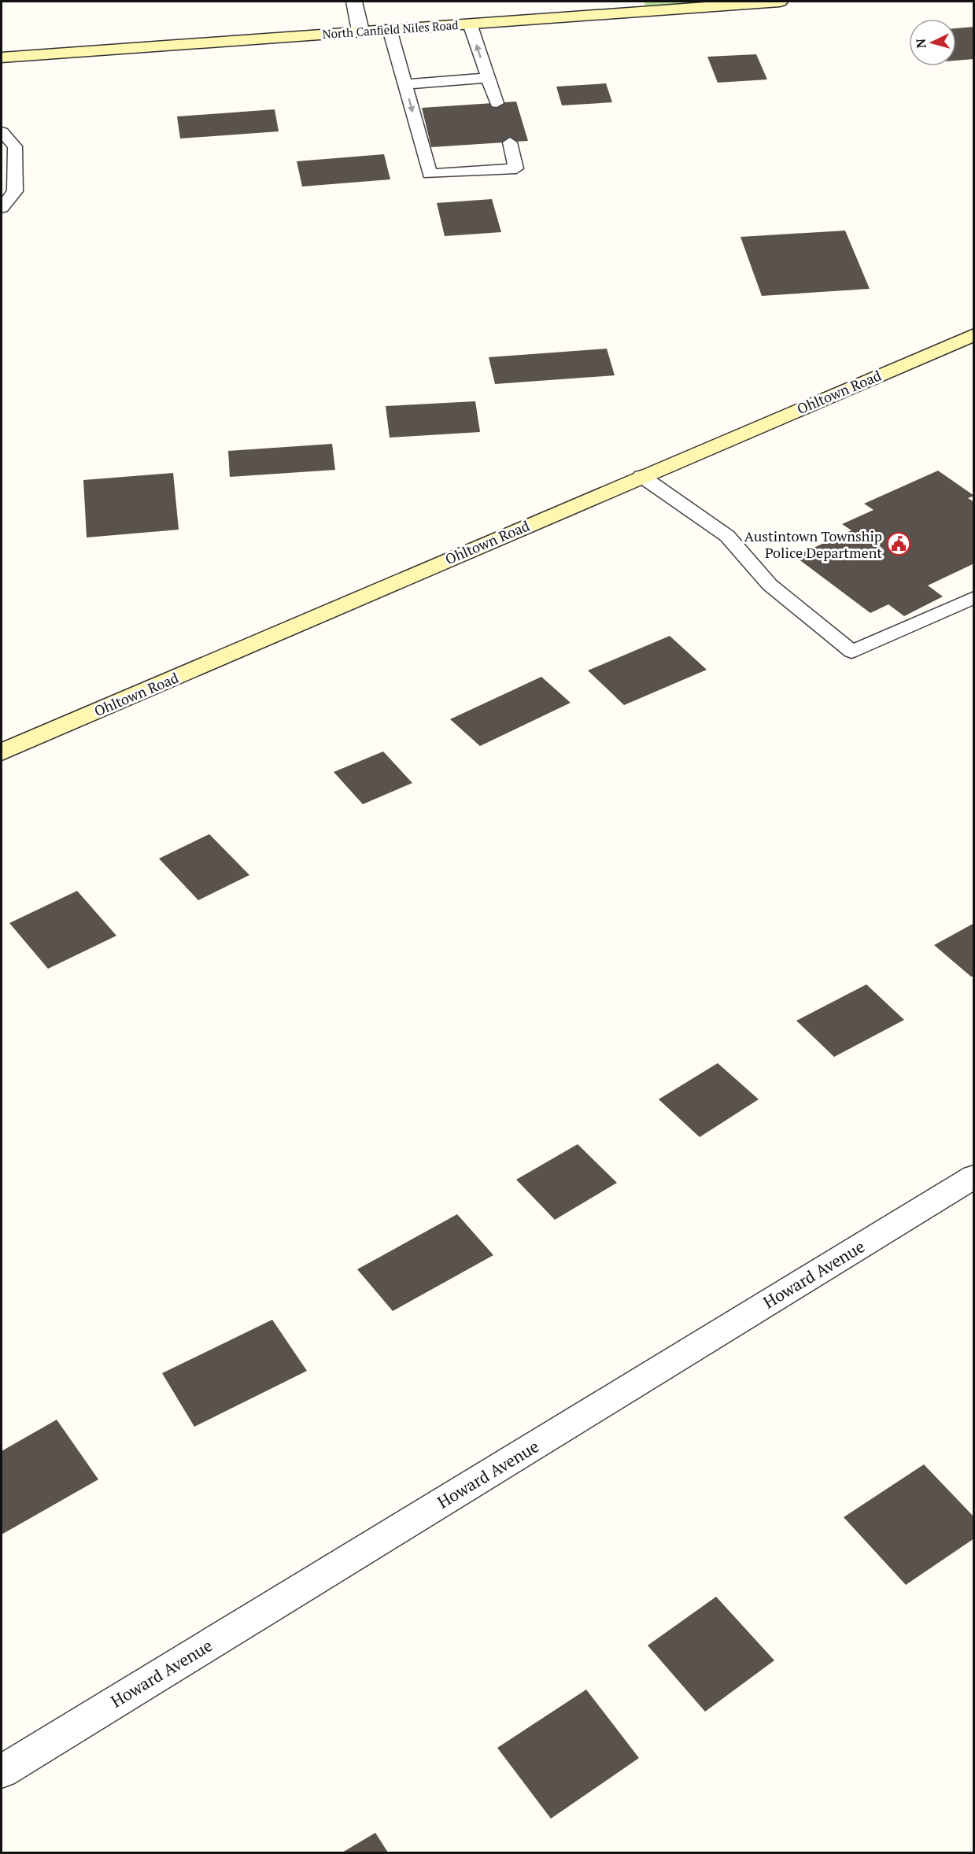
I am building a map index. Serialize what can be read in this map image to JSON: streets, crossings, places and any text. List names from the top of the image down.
{
  "streets": {
    "street": ["North Canfield Niles Road", "Ohltown Road", "Howard Avenue"]
  },
  "places": {
    "public building": ["Austintown Township Police Department"]
  },
  "north": "left"
}
